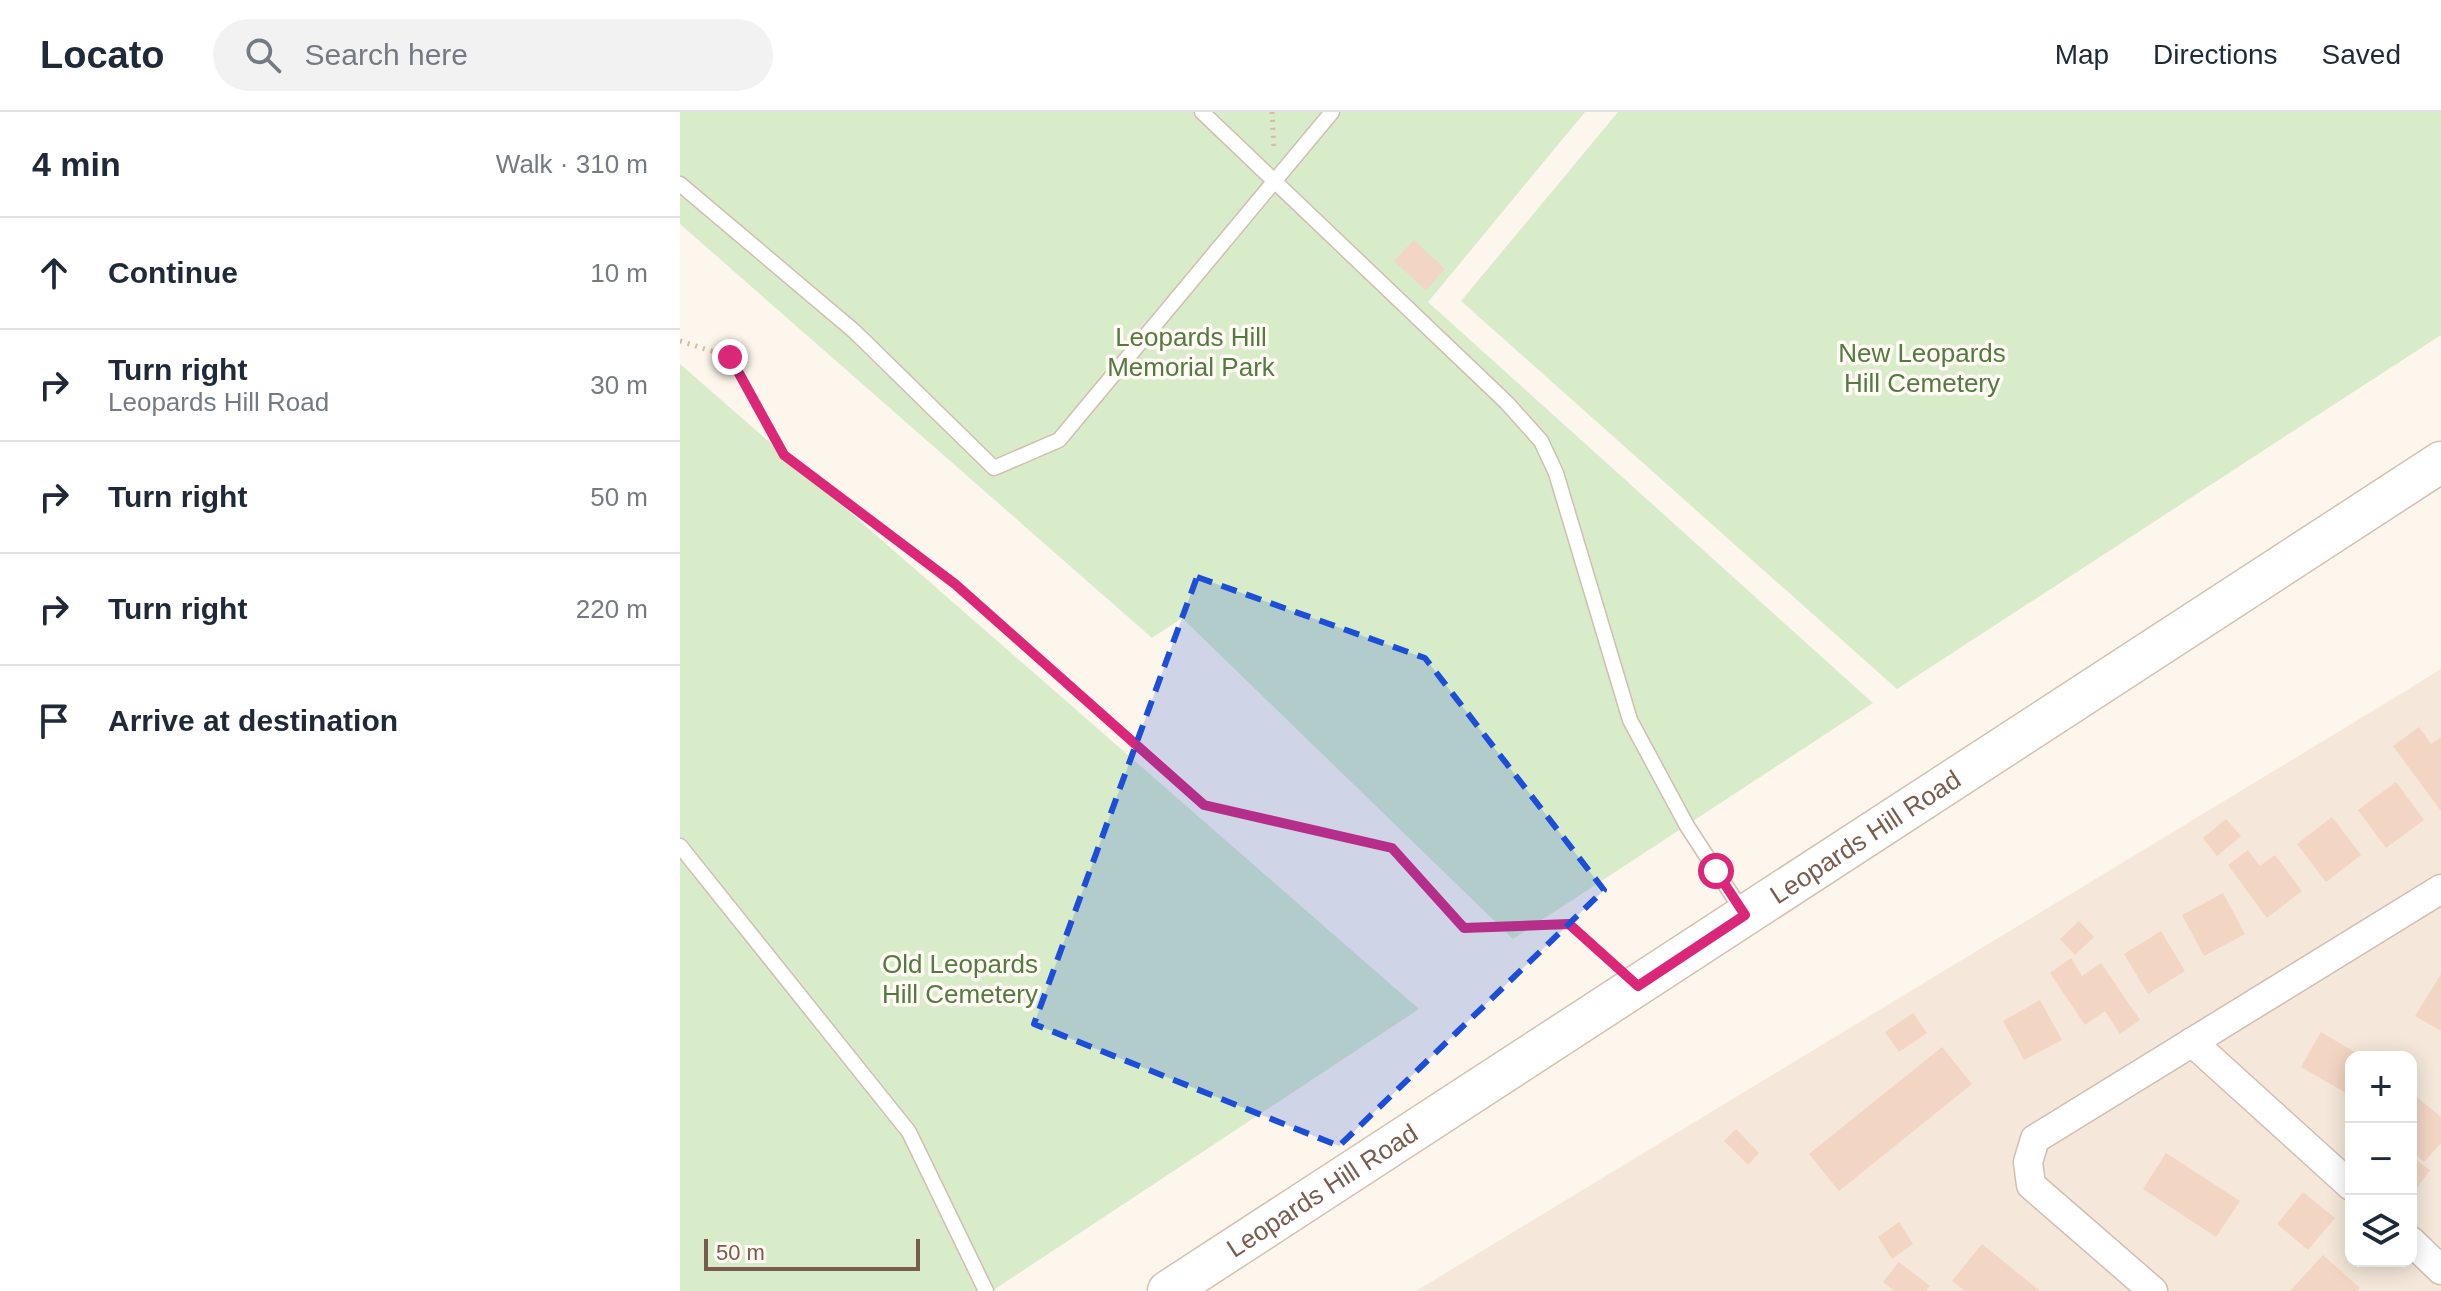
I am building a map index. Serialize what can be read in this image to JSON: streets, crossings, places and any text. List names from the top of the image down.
{
  "streets": {
    "main road": ["Leopards Hill Road"]
  },
  "parks": ["Leopards Hill Memorial Park", "New Leopards Hill Cemetery", "Old Leopards Hill Cemetery"],
  "scale_bar": "50 m",
  "page": {
    "header": "Locato",
    "search": "Search here",
    "nav": ["Map", "Directions", "Saved"],
    "heading": ["4 min", "Walk · 310 m"],
    "list": [
      ["Continue", "10 m"],
      ["Turn right", "Leopards Hill Road", "30 m"],
      ["Turn right", "50 m"],
      ["Turn right", "220 m"],
      "Arrive at destination"
    ],
    "map_buttons": ["+", "−"],
    "scale": "50 m"
  }
}
